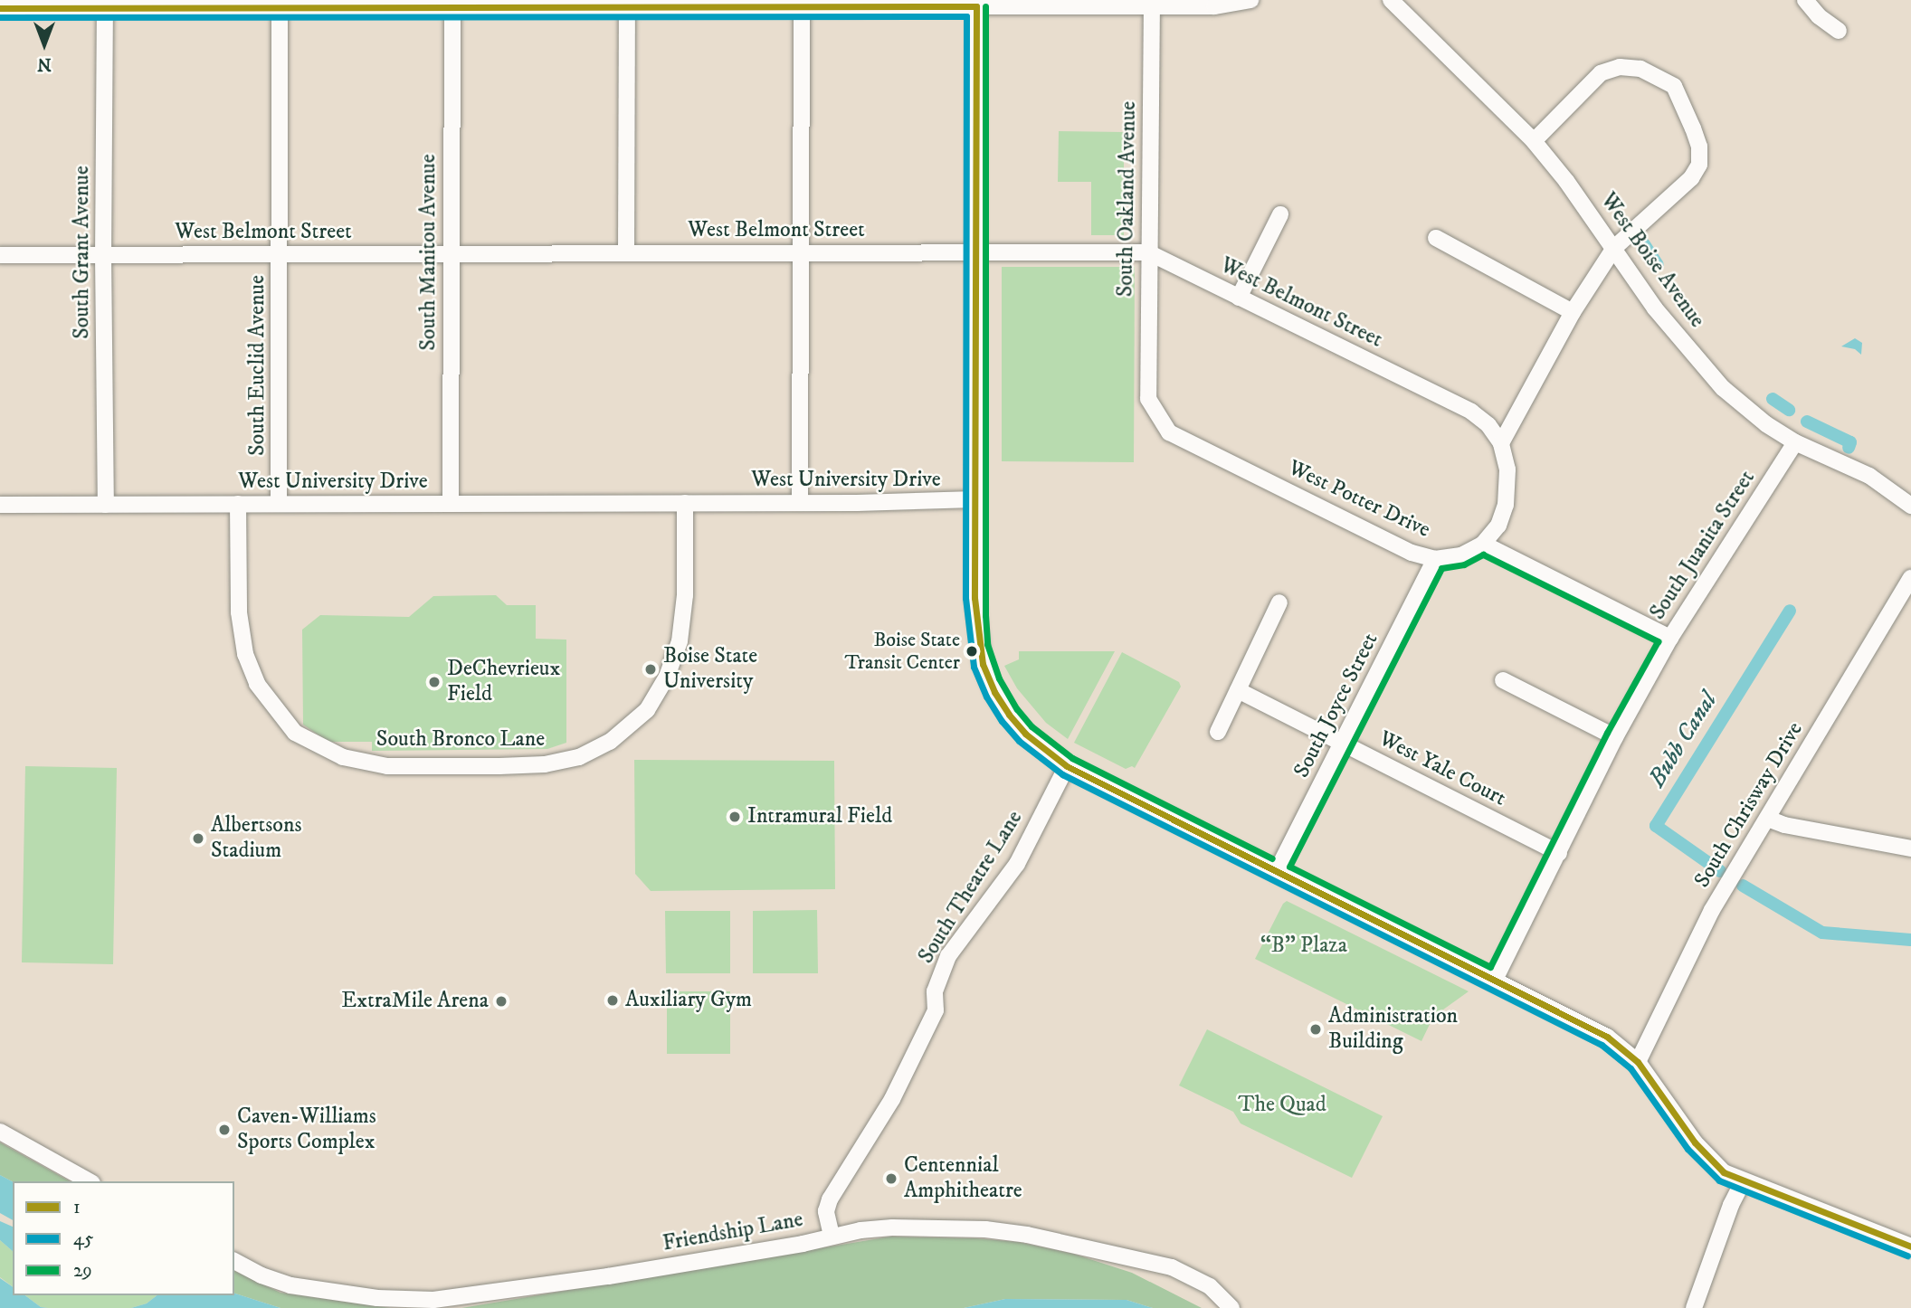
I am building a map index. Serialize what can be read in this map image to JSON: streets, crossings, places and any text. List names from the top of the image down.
{
  "streets": {
    "street": [
      "South Oakland Avenue",
      "West Belmont Street",
      "South Grant Avenue",
      "South Manitou Avenue",
      "West Boise Avenue",
      "South Euclid Avenue",
      "West University Drive",
      "West Potter Drive",
      "South Juanita Street",
      "South Joyce Street",
      "South Bronco Lane",
      "West Yale Court",
      "South Chrisway Drive",
      "South Theatre Lane",
      "Friendship Lane"
    ]
  },
  "crossings": [
    ["South Oakland Avenue", "West Belmont Street"],
    ["South Oakland Avenue", "West Potter Drive"],
    ["West Belmont Street", "South Grant Avenue"],
    ["West Belmont Street", "South Manitou Avenue"],
    ["West Belmont Street", "South Euclid Avenue"],
    ["South Grant Avenue", "West University Drive"],
    ["South Manitou Avenue", "West University Drive"],
    ["West Boise Avenue", "South Juanita Street"],
    ["South Euclid Avenue", "West University Drive"],
    ["West University Drive", "South Bronco Lane"],
    ["West Potter Drive", "South Joyce Street"],
    ["South Juanita Street", "West Yale Court"],
    ["South Joyce Street", "West Yale Court"],
    ["South Theatre Lane", "Friendship Lane"]
  ],
  "water": ["Bubb Canal"],
  "parks": ["“B” Plaza", "The Quad"],
  "places": [
    "Boise State Transit Center",
    "Boise State University",
    "DeChevrieux Field",
    "Intramural Field",
    "Albertsons Stadium",
    "Auxiliary Gym",
    "ExtraMile Arena",
    "Administration Building",
    "Caven-Williams Sports Complex",
    "Centennial Amphitheatre"
  ],
  "lines": ["transit line 1", "transit line 29", "transit line 45"],
  "legend": ["1", "45", "29"],
  "north": "bottom"
}
